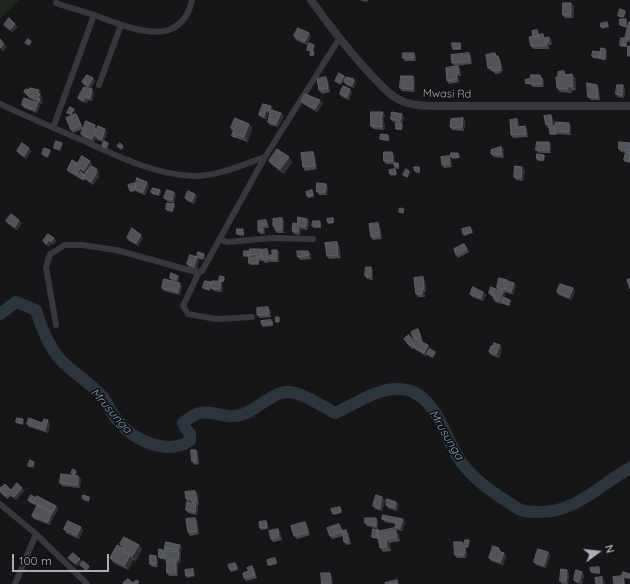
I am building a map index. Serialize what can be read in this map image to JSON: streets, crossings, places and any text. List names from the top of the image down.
{
  "streets": {
    "street": ["Mwasi Rd"]
  },
  "water": ["Mrusunga"],
  "scale_bar": "100 m",
  "north": "right"
}
